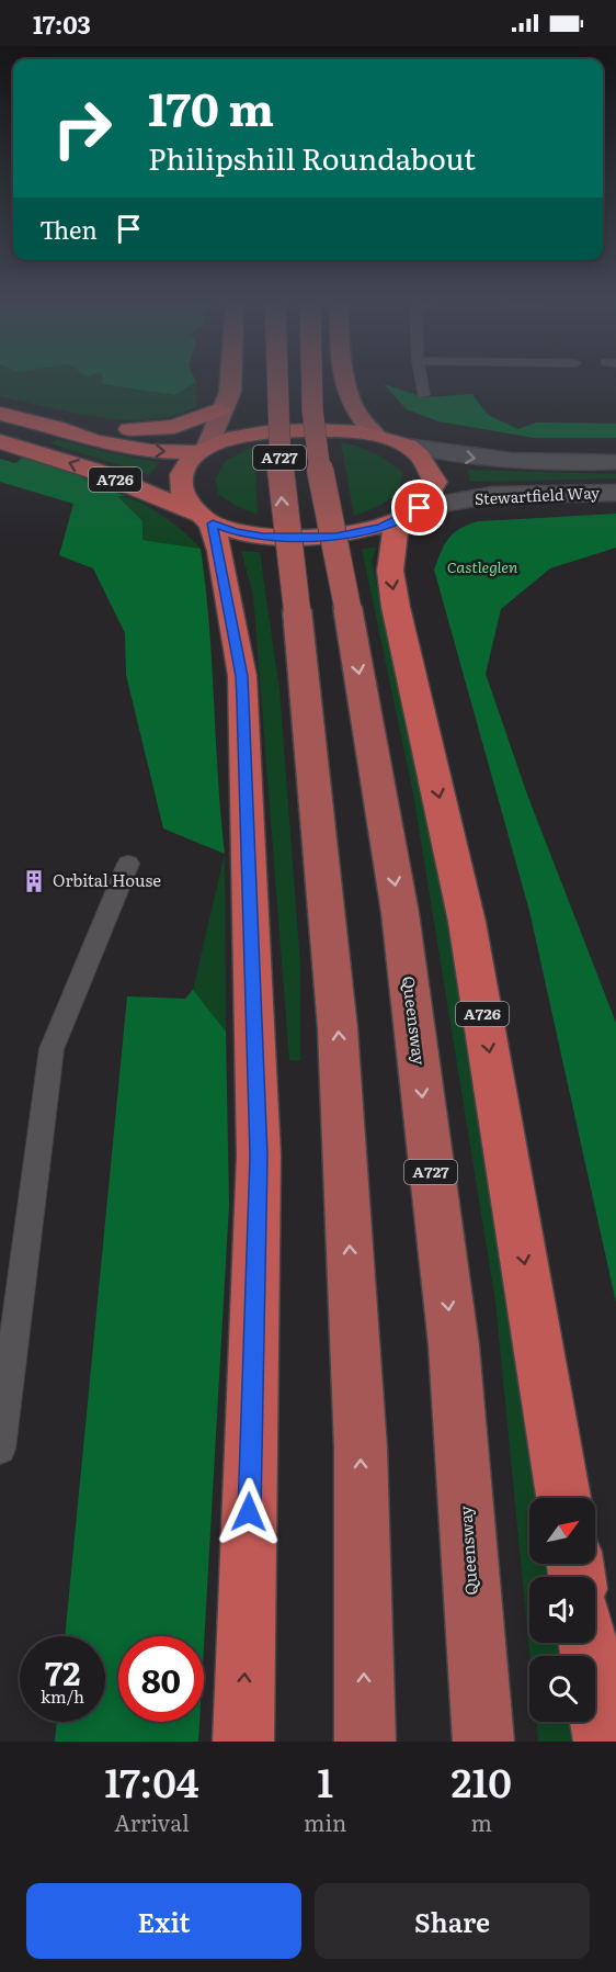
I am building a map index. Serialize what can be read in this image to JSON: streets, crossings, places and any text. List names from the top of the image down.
{
  "streets": {
    "highway": ["A726"],
    "main road": ["A727", "Queensway"],
    "street": ["Stewartfield Way"]
  },
  "crossings": [
    ["A726", "Stewartfield Way"]
  ],
  "parks": ["Castleglen"],
  "places": {
    "building": ["Orbital House"]
  },
  "north": "top right",
  "page": {
    "status": "17:03",
    "turn": ["170 m", "Philipshill Roundabout"],
    "then": "Then",
    "speed": "72 km/h",
    "limit": "80",
    "eta": [
      "17:04",
      "Arrival",
      "1",
      "min",
      "210",
      "m"
    ],
    "buttons": ["Exit", "Share"]
  }
}
